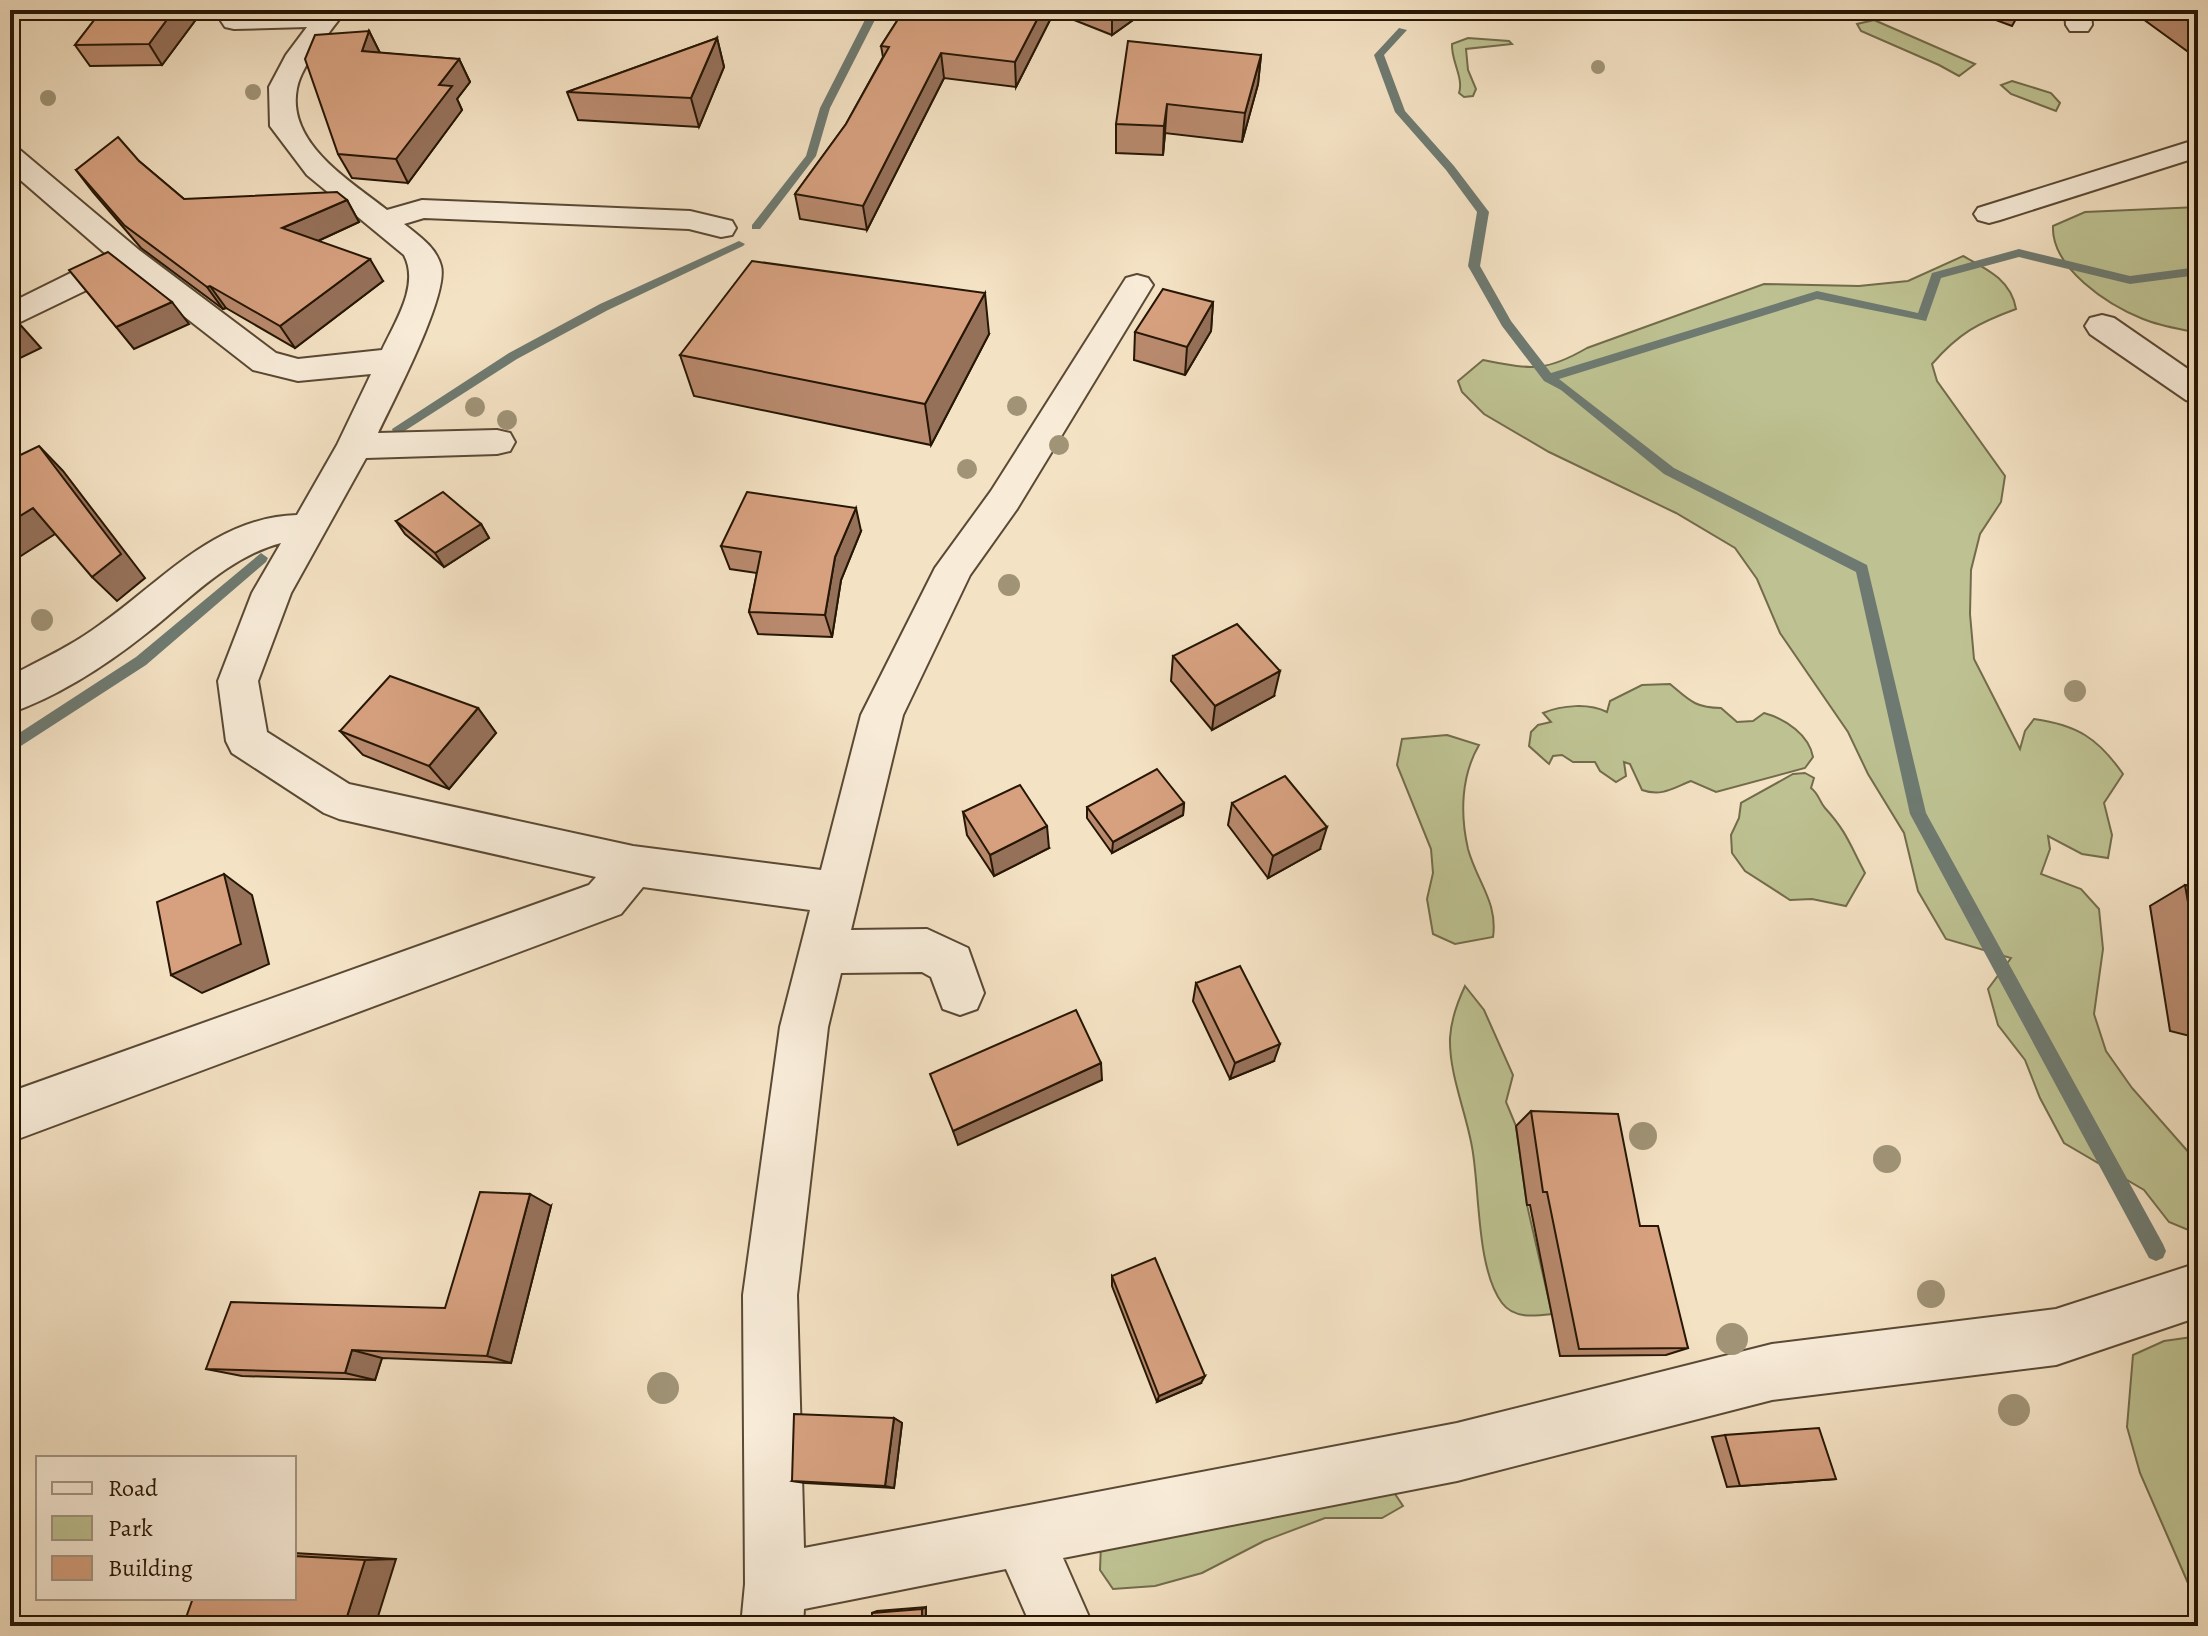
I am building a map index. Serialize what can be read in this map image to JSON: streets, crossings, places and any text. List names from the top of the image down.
{
  "legend": ["Road", "Park", "Building"]
}
